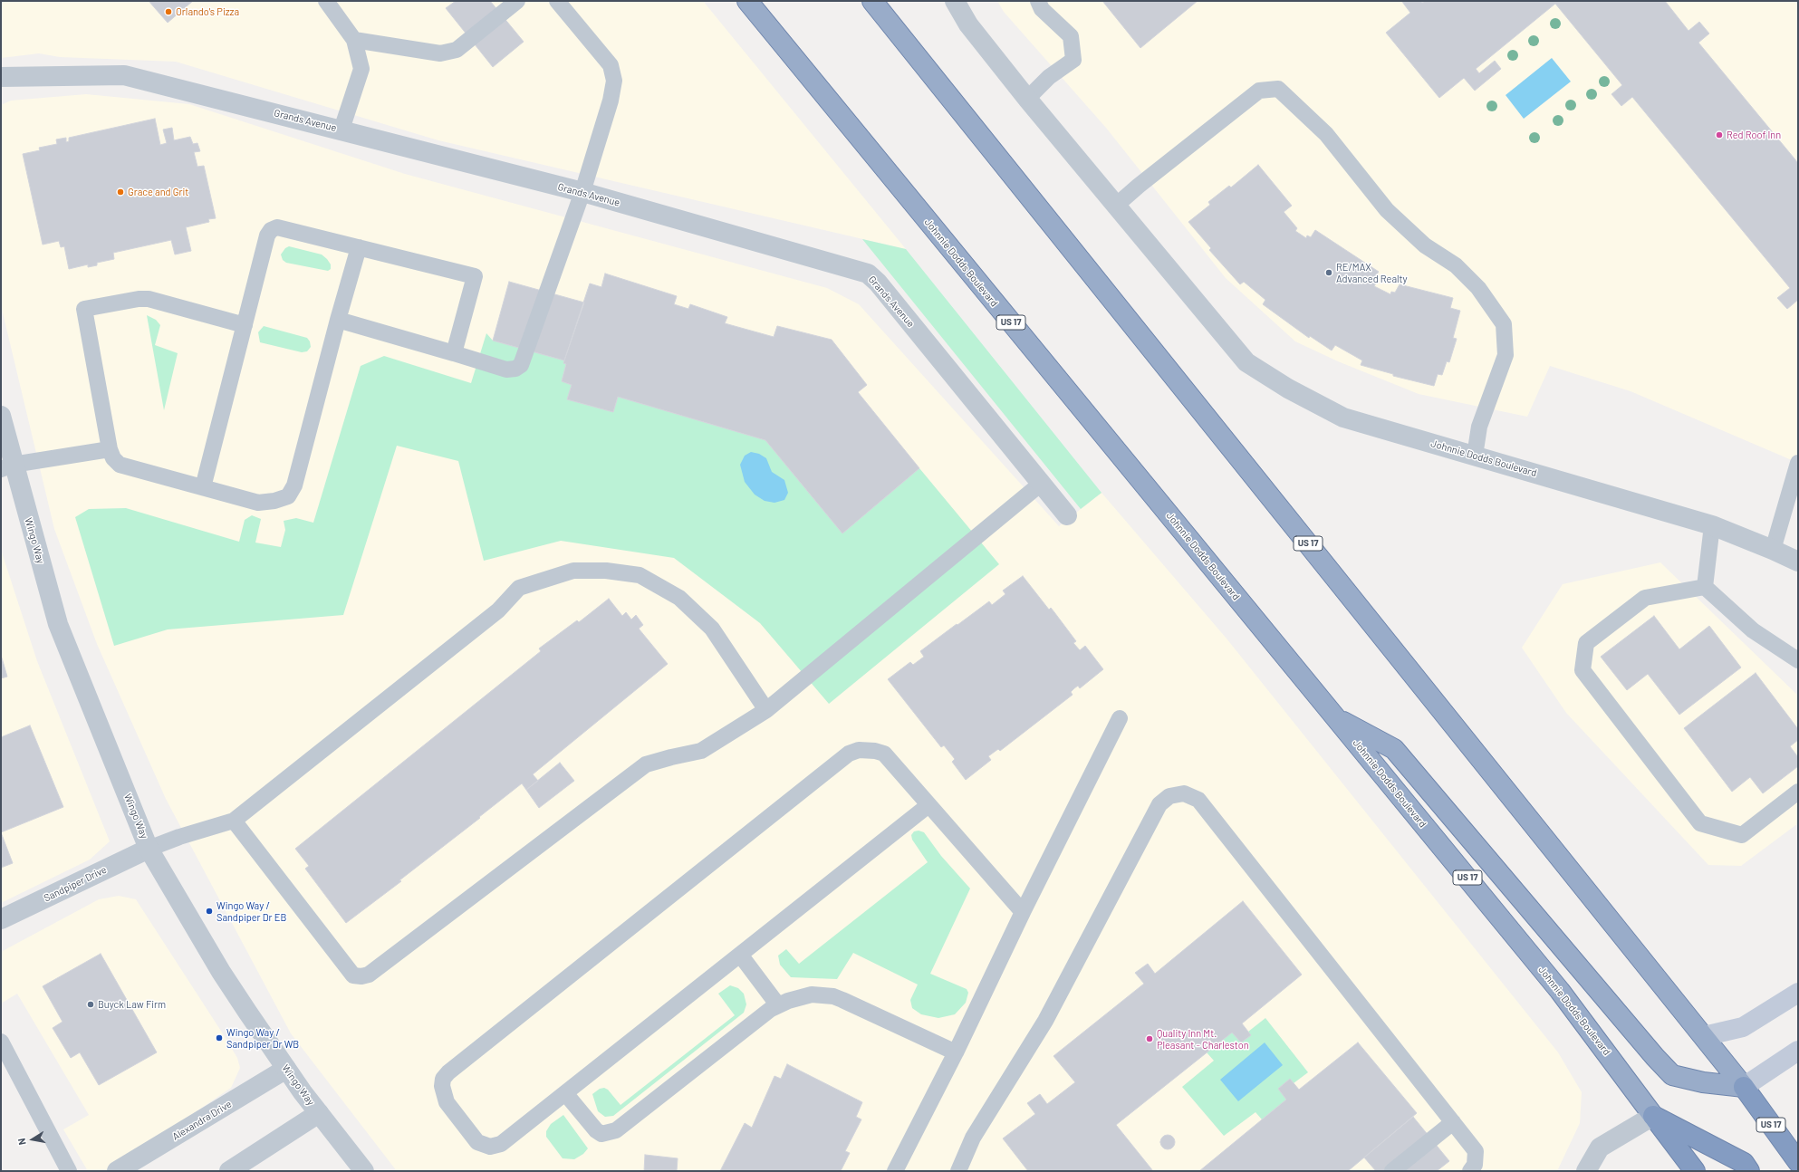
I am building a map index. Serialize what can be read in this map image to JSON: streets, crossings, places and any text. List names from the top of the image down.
{
  "streets": {
    "highway": ["Johnnie Dodds Boulevard", "US 17"],
    "street": [
      "Grands Avenue",
      "Wingo Way",
      "Sandpiper Drive",
      "Alexandra Drive"
    ]
  },
  "crossings": [
    ["Johnnie Dodds Boulevard", "US 17"],
    ["Wingo Way", "Sandpiper Drive"],
    ["Wingo Way", "Alexandra Drive"]
  ],
  "places": [
    "Orlando's Pizza",
    "Red Roof Inn",
    "Grace and Grit",
    "RE/MAX Advanced Realty",
    "Wingo Way / Sandpiper Dr EB",
    "Buyck Law Firm",
    "Wingo Way / Sandpiper Dr WB",
    "Quality Inn Mt. Pleasant - Charleston"
  ],
  "north": "left"
}
